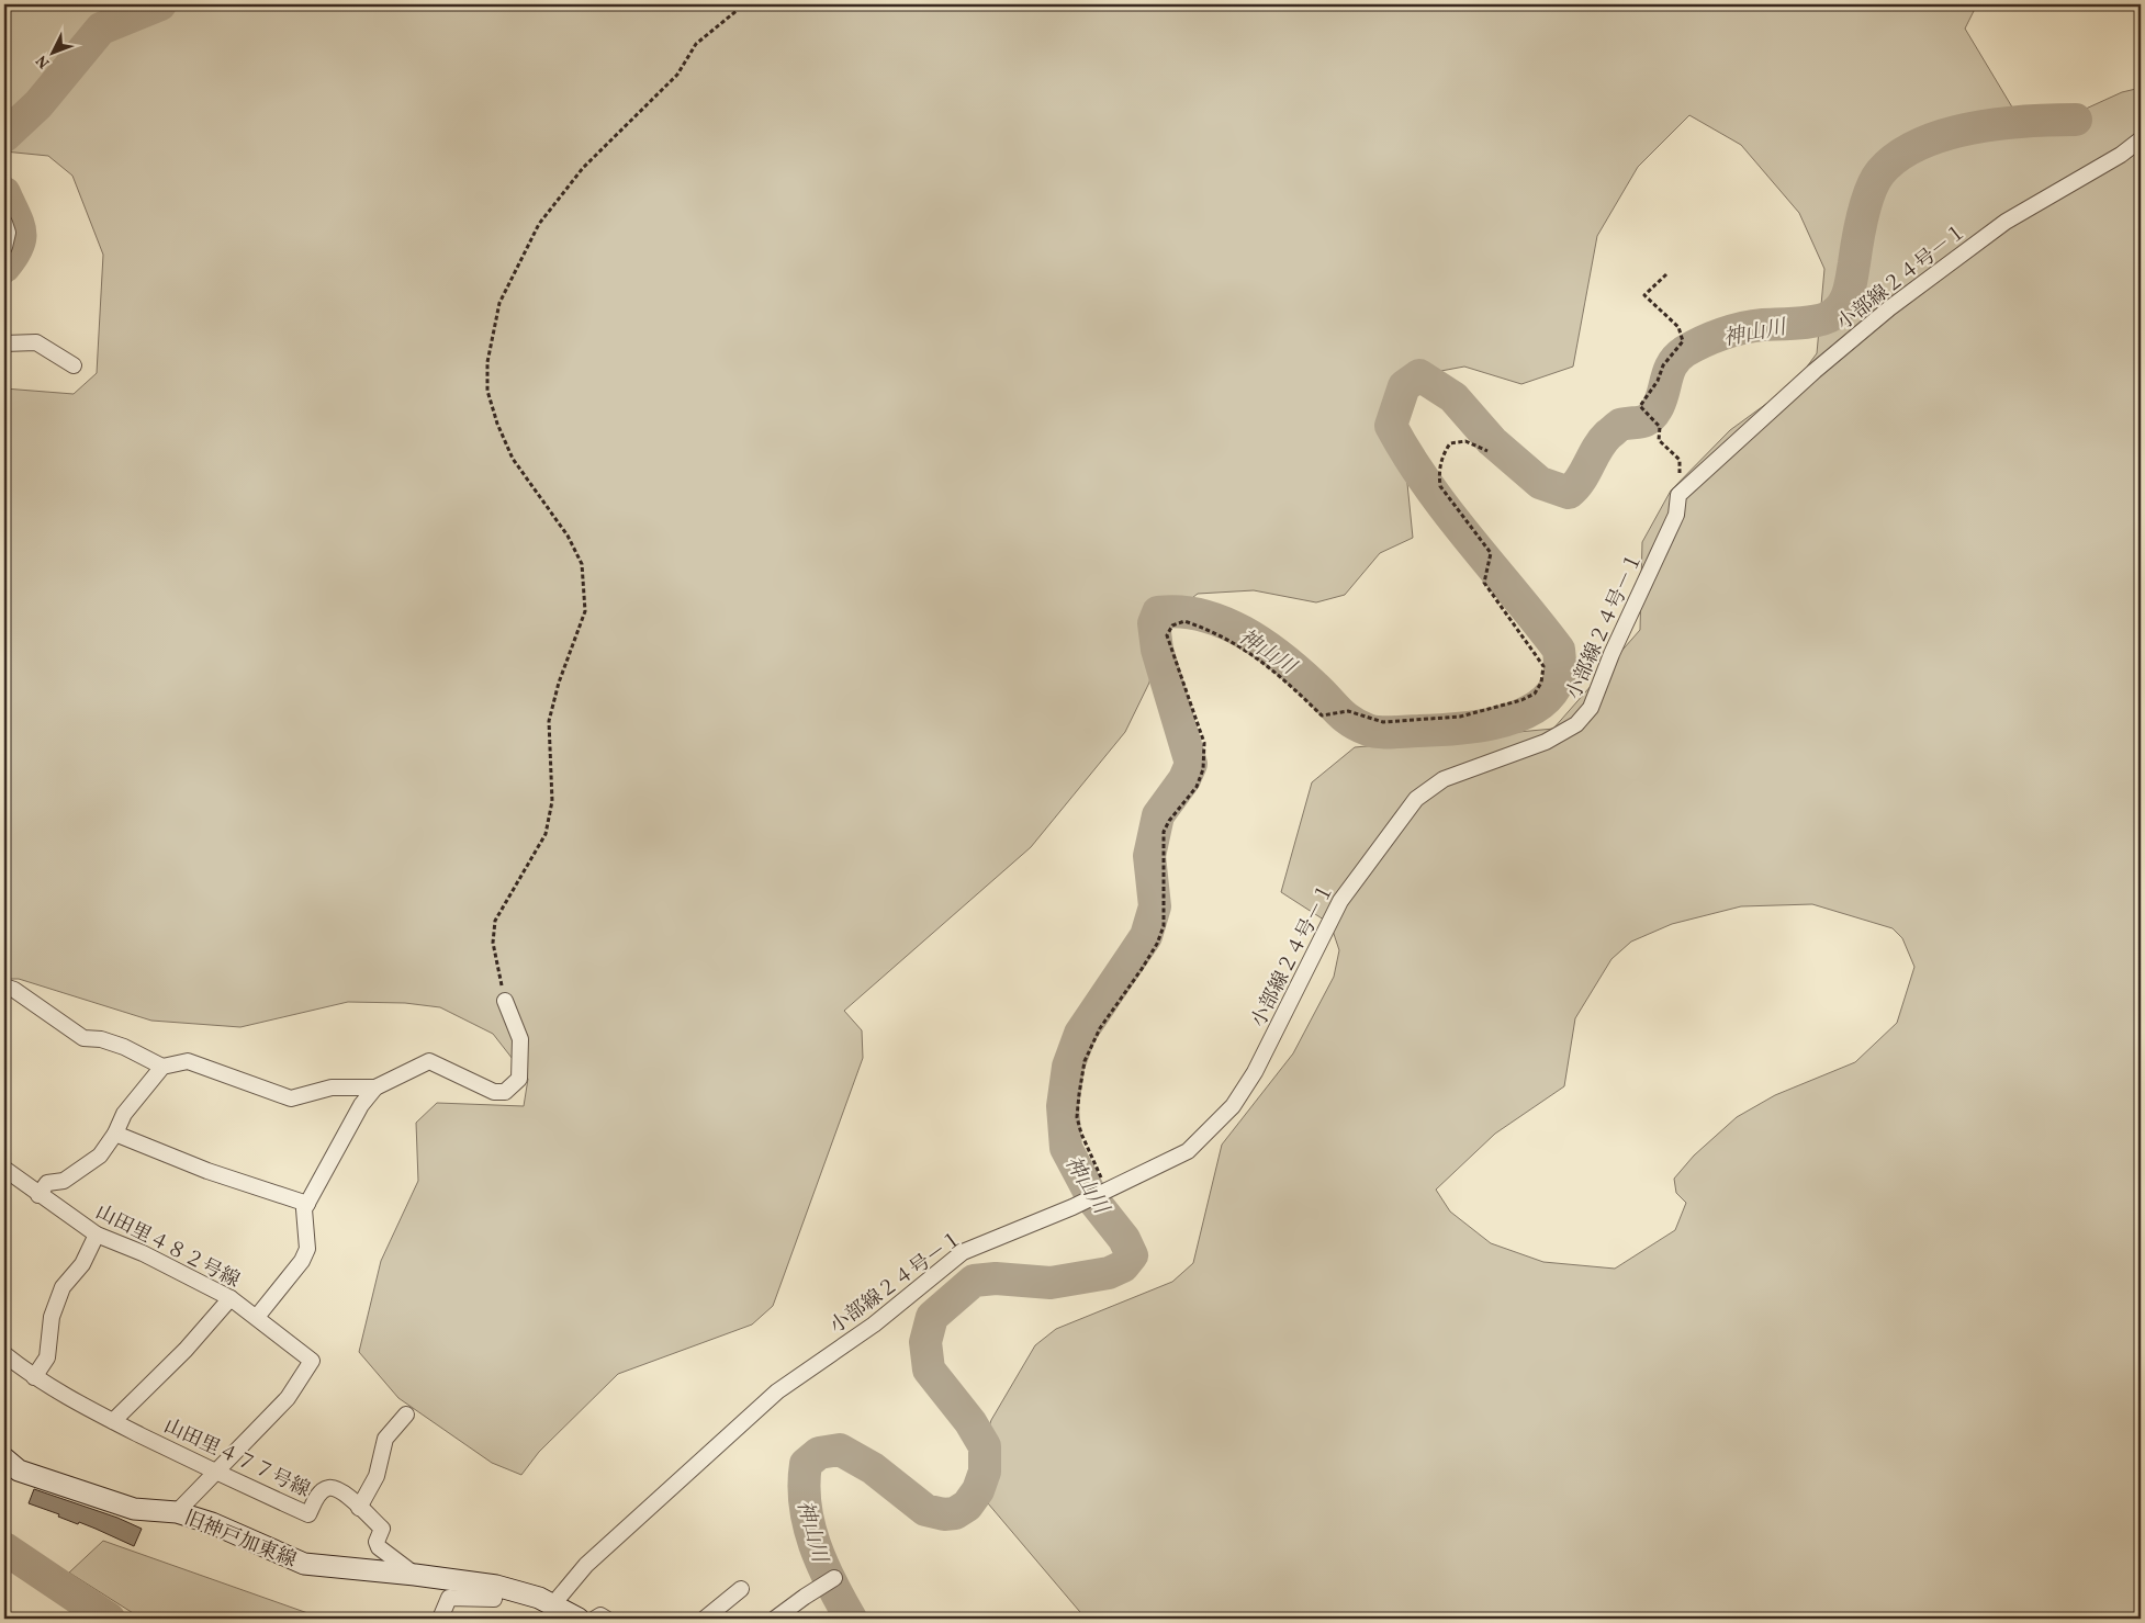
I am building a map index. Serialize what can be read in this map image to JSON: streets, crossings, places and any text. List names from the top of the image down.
{
  "streets": {
    "street": [
      "小部線２４号－１",
      "山田里４８２号線",
      "山田里４７７号線",
      "旧神戸加東線"
    ]
  },
  "crossings": [
    ["小部線２４号－１", "旧神戸加東線"],
    ["山田里４８２号線", "山田里４７７号線"],
    ["山田里４７７号線", "旧神戸加東線"]
  ],
  "water": ["神山川"],
  "north": "bottom left"
}
